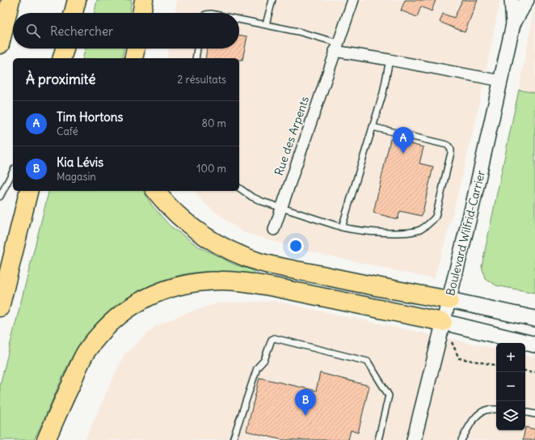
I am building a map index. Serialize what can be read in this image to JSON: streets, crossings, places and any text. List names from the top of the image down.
{
  "streets": {
    "street": ["Rue des Arpents", "Boulevard Wilfrid-Carrier"]
  },
  "page": {
    "search": "Rechercher",
    "heading": ["À proximité", "2 résultats"],
    "list": [
      {
        "mark": "A",
        "name": "Tim Hortons",
        "note": "Café",
        "value": "80 m"
      },
      {
        "mark": "B",
        "name": "Kia Lévis",
        "note": "Magasin",
        "value": "100 m"
      }
    ],
    "pins": ["A", "B"],
    "map_buttons": ["+", "−"]
  }
}
